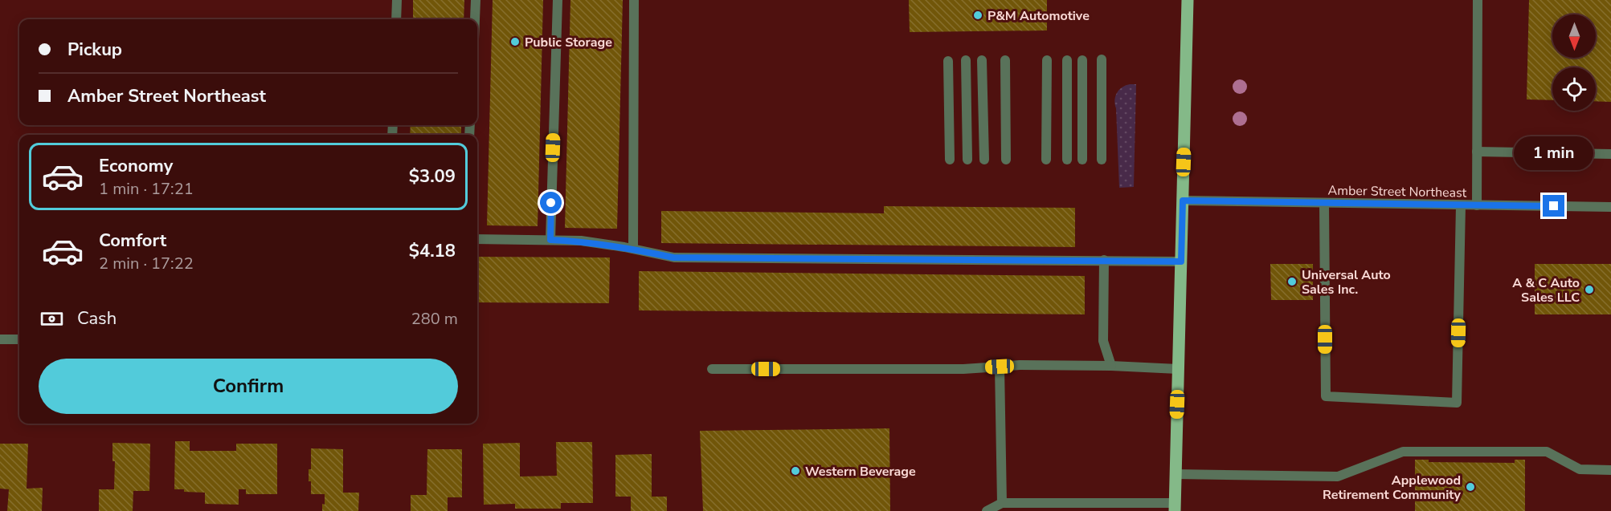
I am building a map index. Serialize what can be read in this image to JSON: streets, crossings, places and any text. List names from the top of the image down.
{
  "streets": {
    "street": ["Amber Street Northeast"]
  },
  "places": [
    "P&M Automotive",
    "Public Storage",
    "Universal Auto Sales Inc.",
    "A & C Auto Sales LLC",
    "Western Beverage",
    "Applewood Retirement Community"
  ],
  "north": "bottom",
  "page": {
    "banner": ["Pickup", "Amber Street Northeast"],
    "bubble": "1 min",
    "list": [
      {
        "name": "Economy",
        "note": "1 min · 17:21",
        "value": "$3.09"
      },
      {
        "name": "Comfort",
        "note": "2 min · 17:22",
        "value": "$4.18"
      }
    ],
    "pay": ["Cash", "280 m"],
    "buttons": "Confirm"
  }
}
